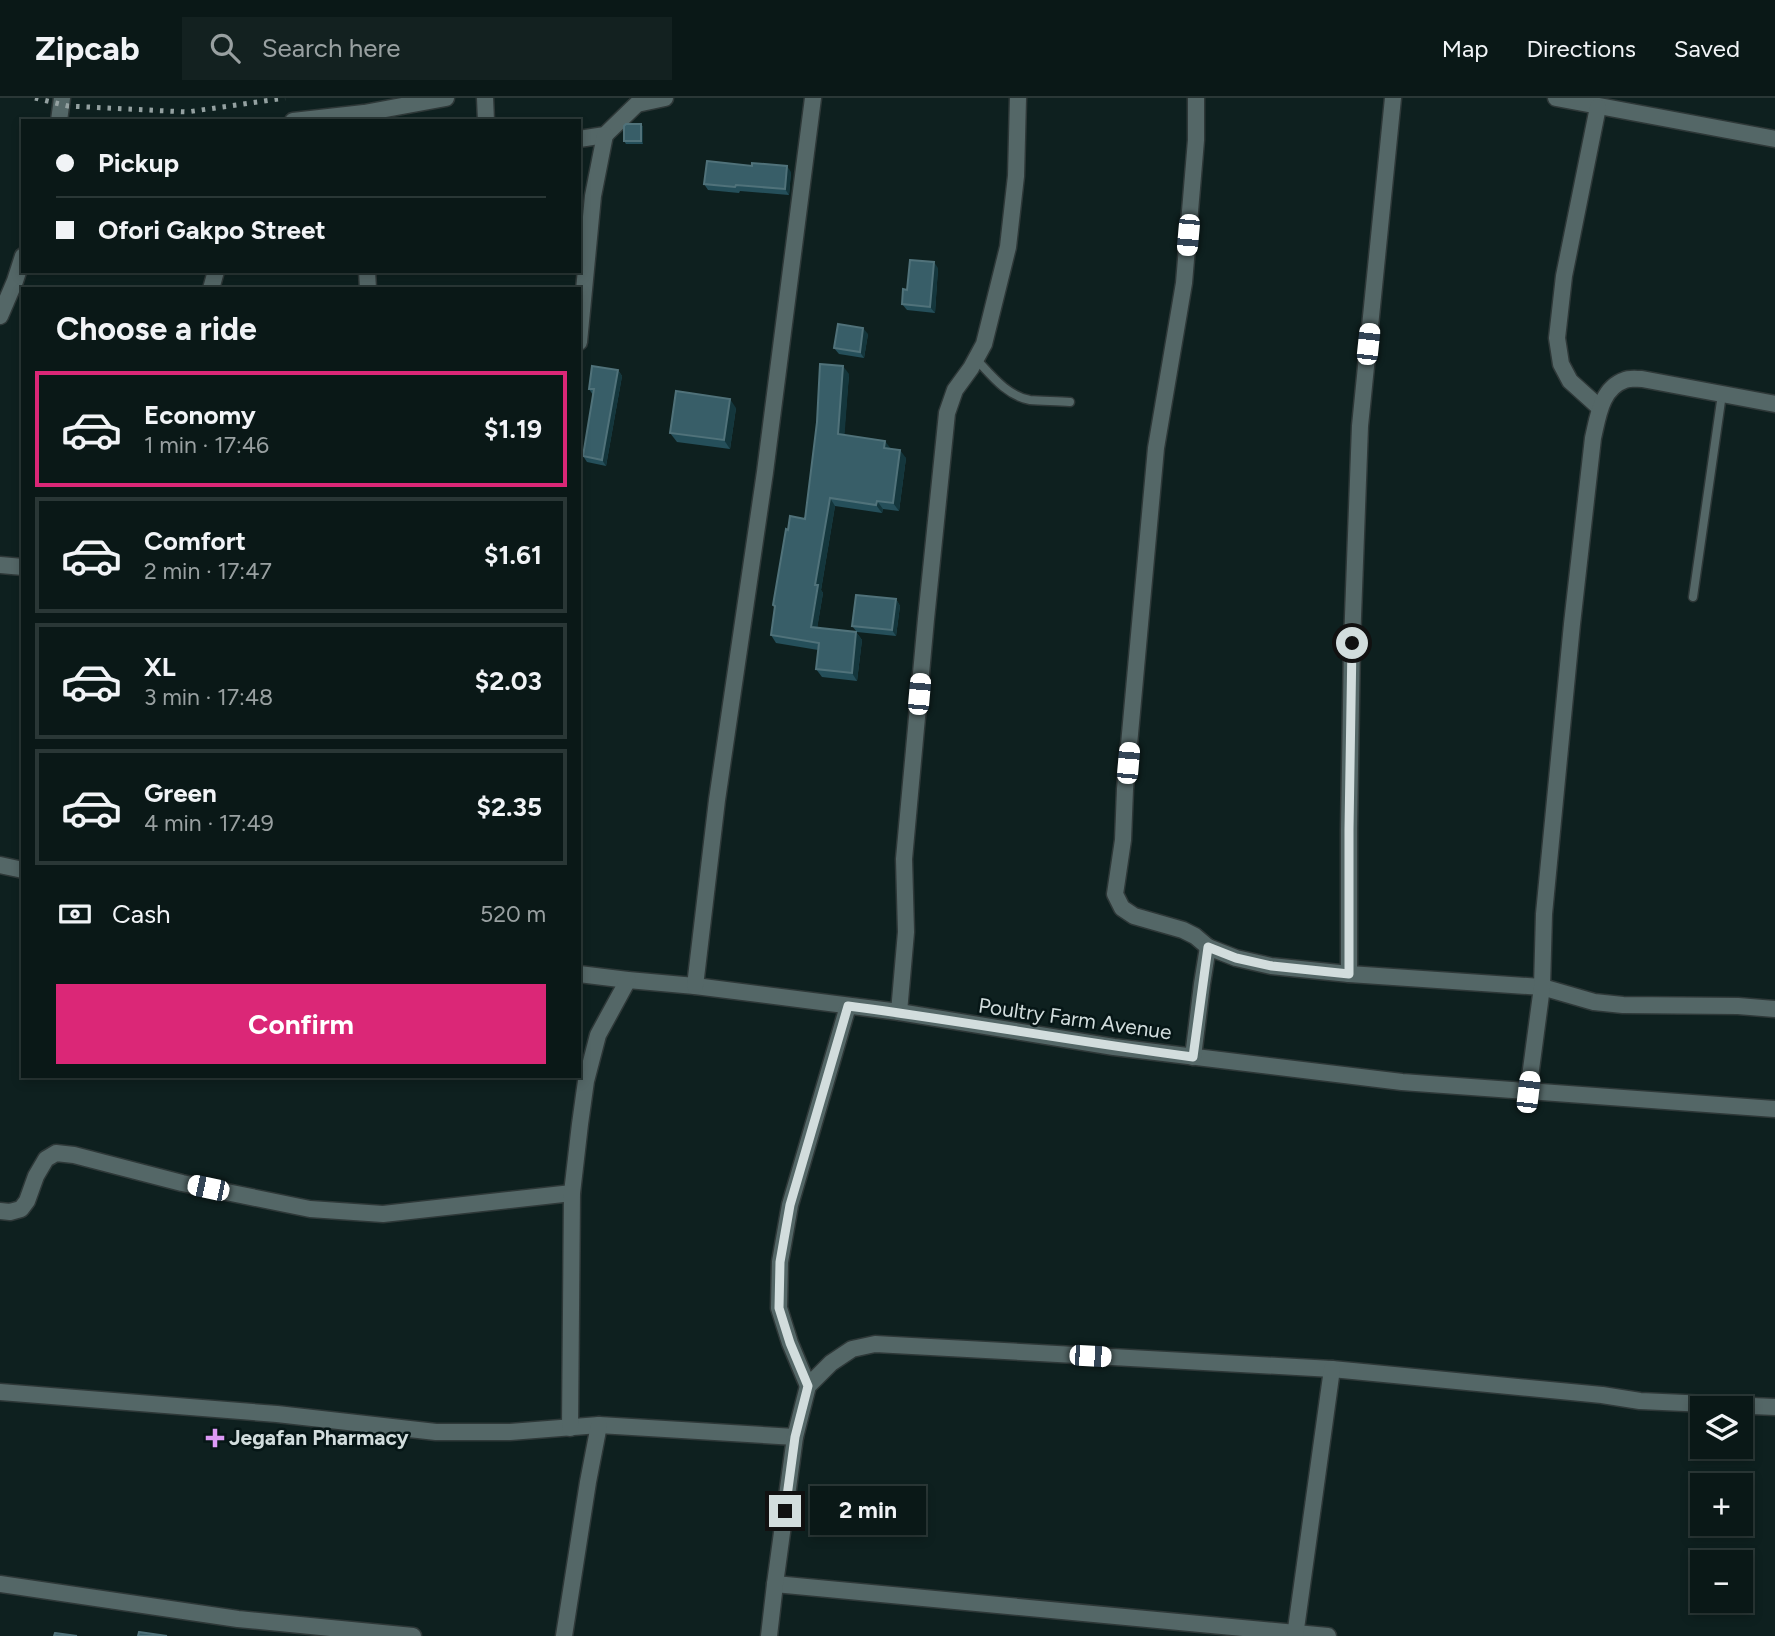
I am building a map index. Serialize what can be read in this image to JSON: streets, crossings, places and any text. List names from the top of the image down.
{
  "streets": {
    "street": ["Poultry Farm Avenue"]
  },
  "places": {
    "health": ["Jegafan Pharmacy"]
  },
  "page": {
    "header": "Zipcab",
    "search": "Search here",
    "nav": ["Map", "Directions", "Saved"],
    "banner": ["Pickup", "Ofori Gakpo Street"],
    "heading": "Choose a ride",
    "list": [
      {
        "name": "Economy",
        "note": "1 min · 17:46",
        "value": "$1.19"
      },
      {
        "name": "Comfort",
        "note": "2 min · 17:47",
        "value": "$1.61"
      },
      {
        "name": "XL",
        "note": "3 min · 17:48",
        "value": "$2.03"
      },
      {
        "name": "Green",
        "note": "4 min · 17:49",
        "value": "$2.35"
      }
    ],
    "pay": ["Cash", "520 m"],
    "buttons": "Confirm",
    "map_buttons": ["+", "−"],
    "bubble": "2 min"
  }
}
